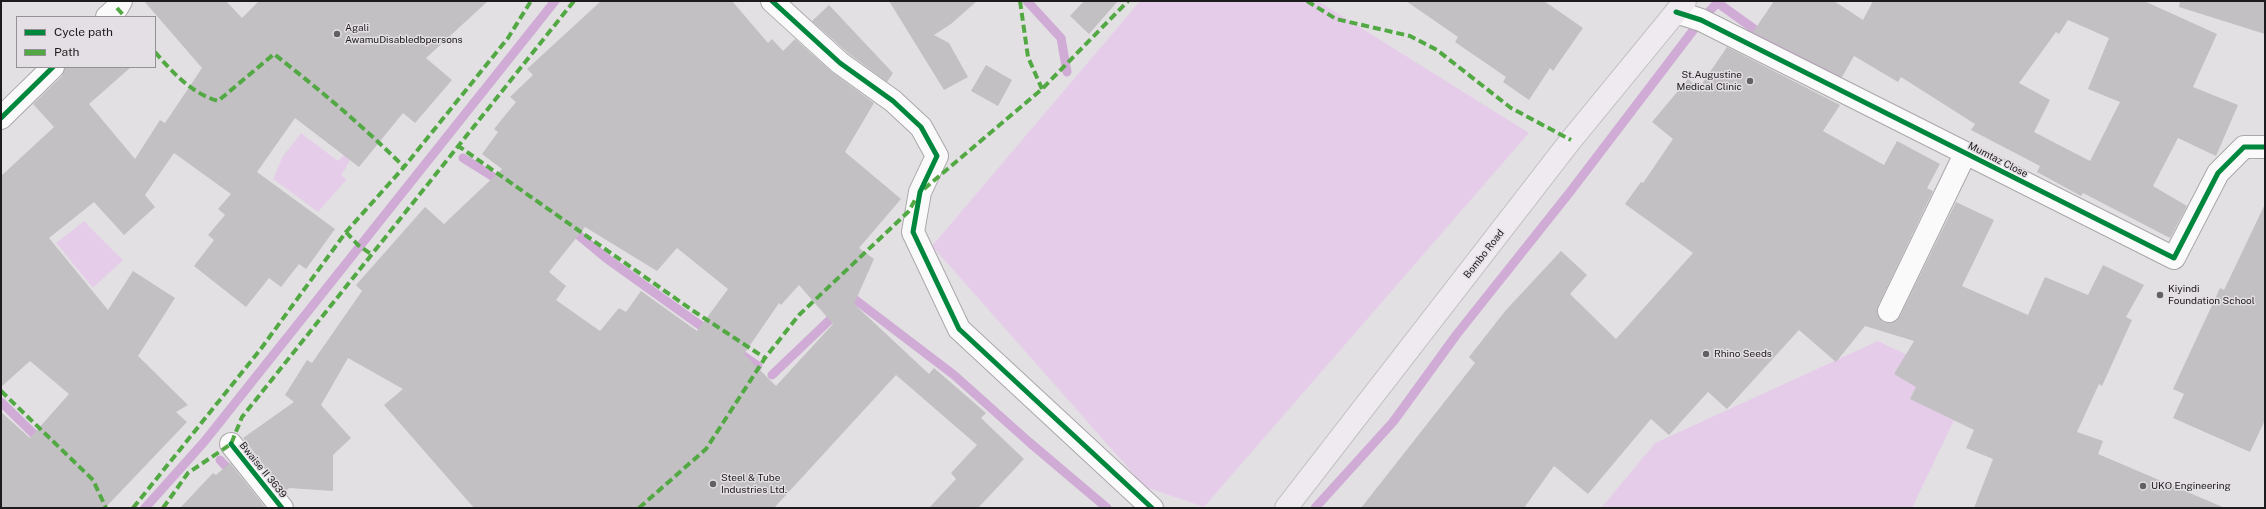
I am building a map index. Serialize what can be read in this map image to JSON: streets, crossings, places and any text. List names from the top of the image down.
{
  "streets": {
    "main road": ["Bombo Road"],
    "street": ["Mumtaz Close", "Bwaise II 3639"]
  },
  "crossings": [
    ["Mumtaz Close", "Bombo Road"]
  ],
  "places": [
    "Agali AwamuDisabledbpersons",
    "St.Augustine Medical Clinic",
    "Kiyindi Foundation School",
    "Rhino Seeds",
    "Steel & Tube Industries Ltd.",
    "UKO Engineering"
  ],
  "legend": ["Cycle path", "Path"]
}
